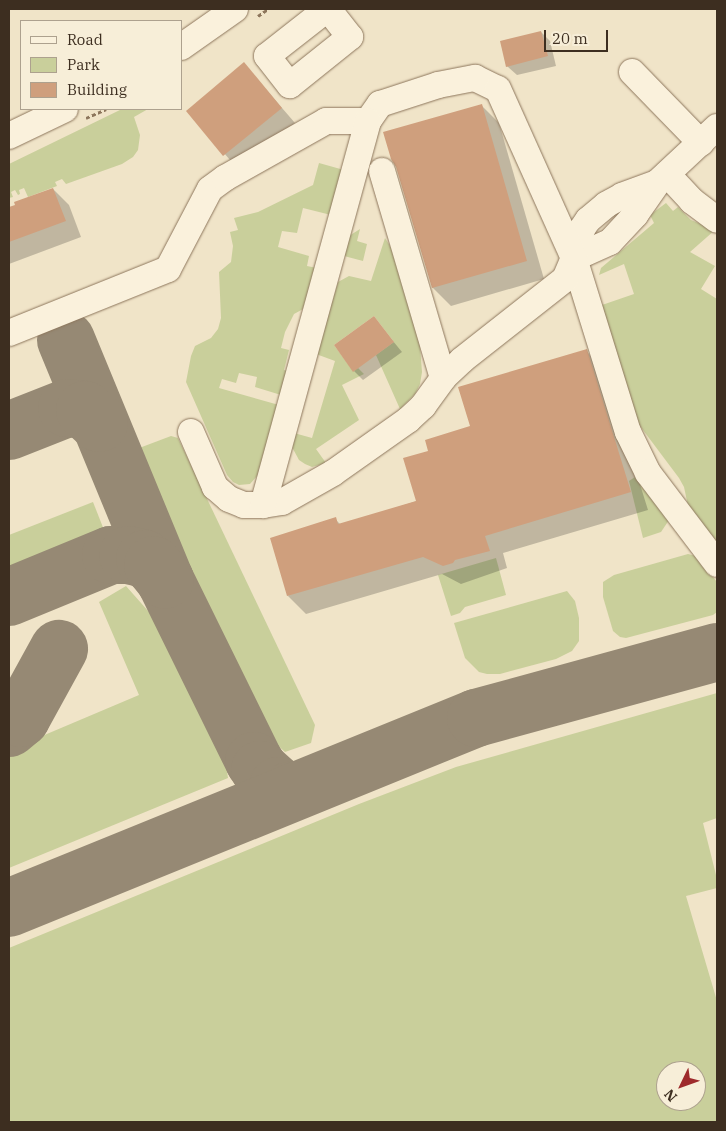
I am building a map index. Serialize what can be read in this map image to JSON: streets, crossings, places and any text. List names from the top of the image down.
{
  "legend": ["Road", "Park", "Building"],
  "scale_bar": "20 m",
  "north": "bottom left"
}
